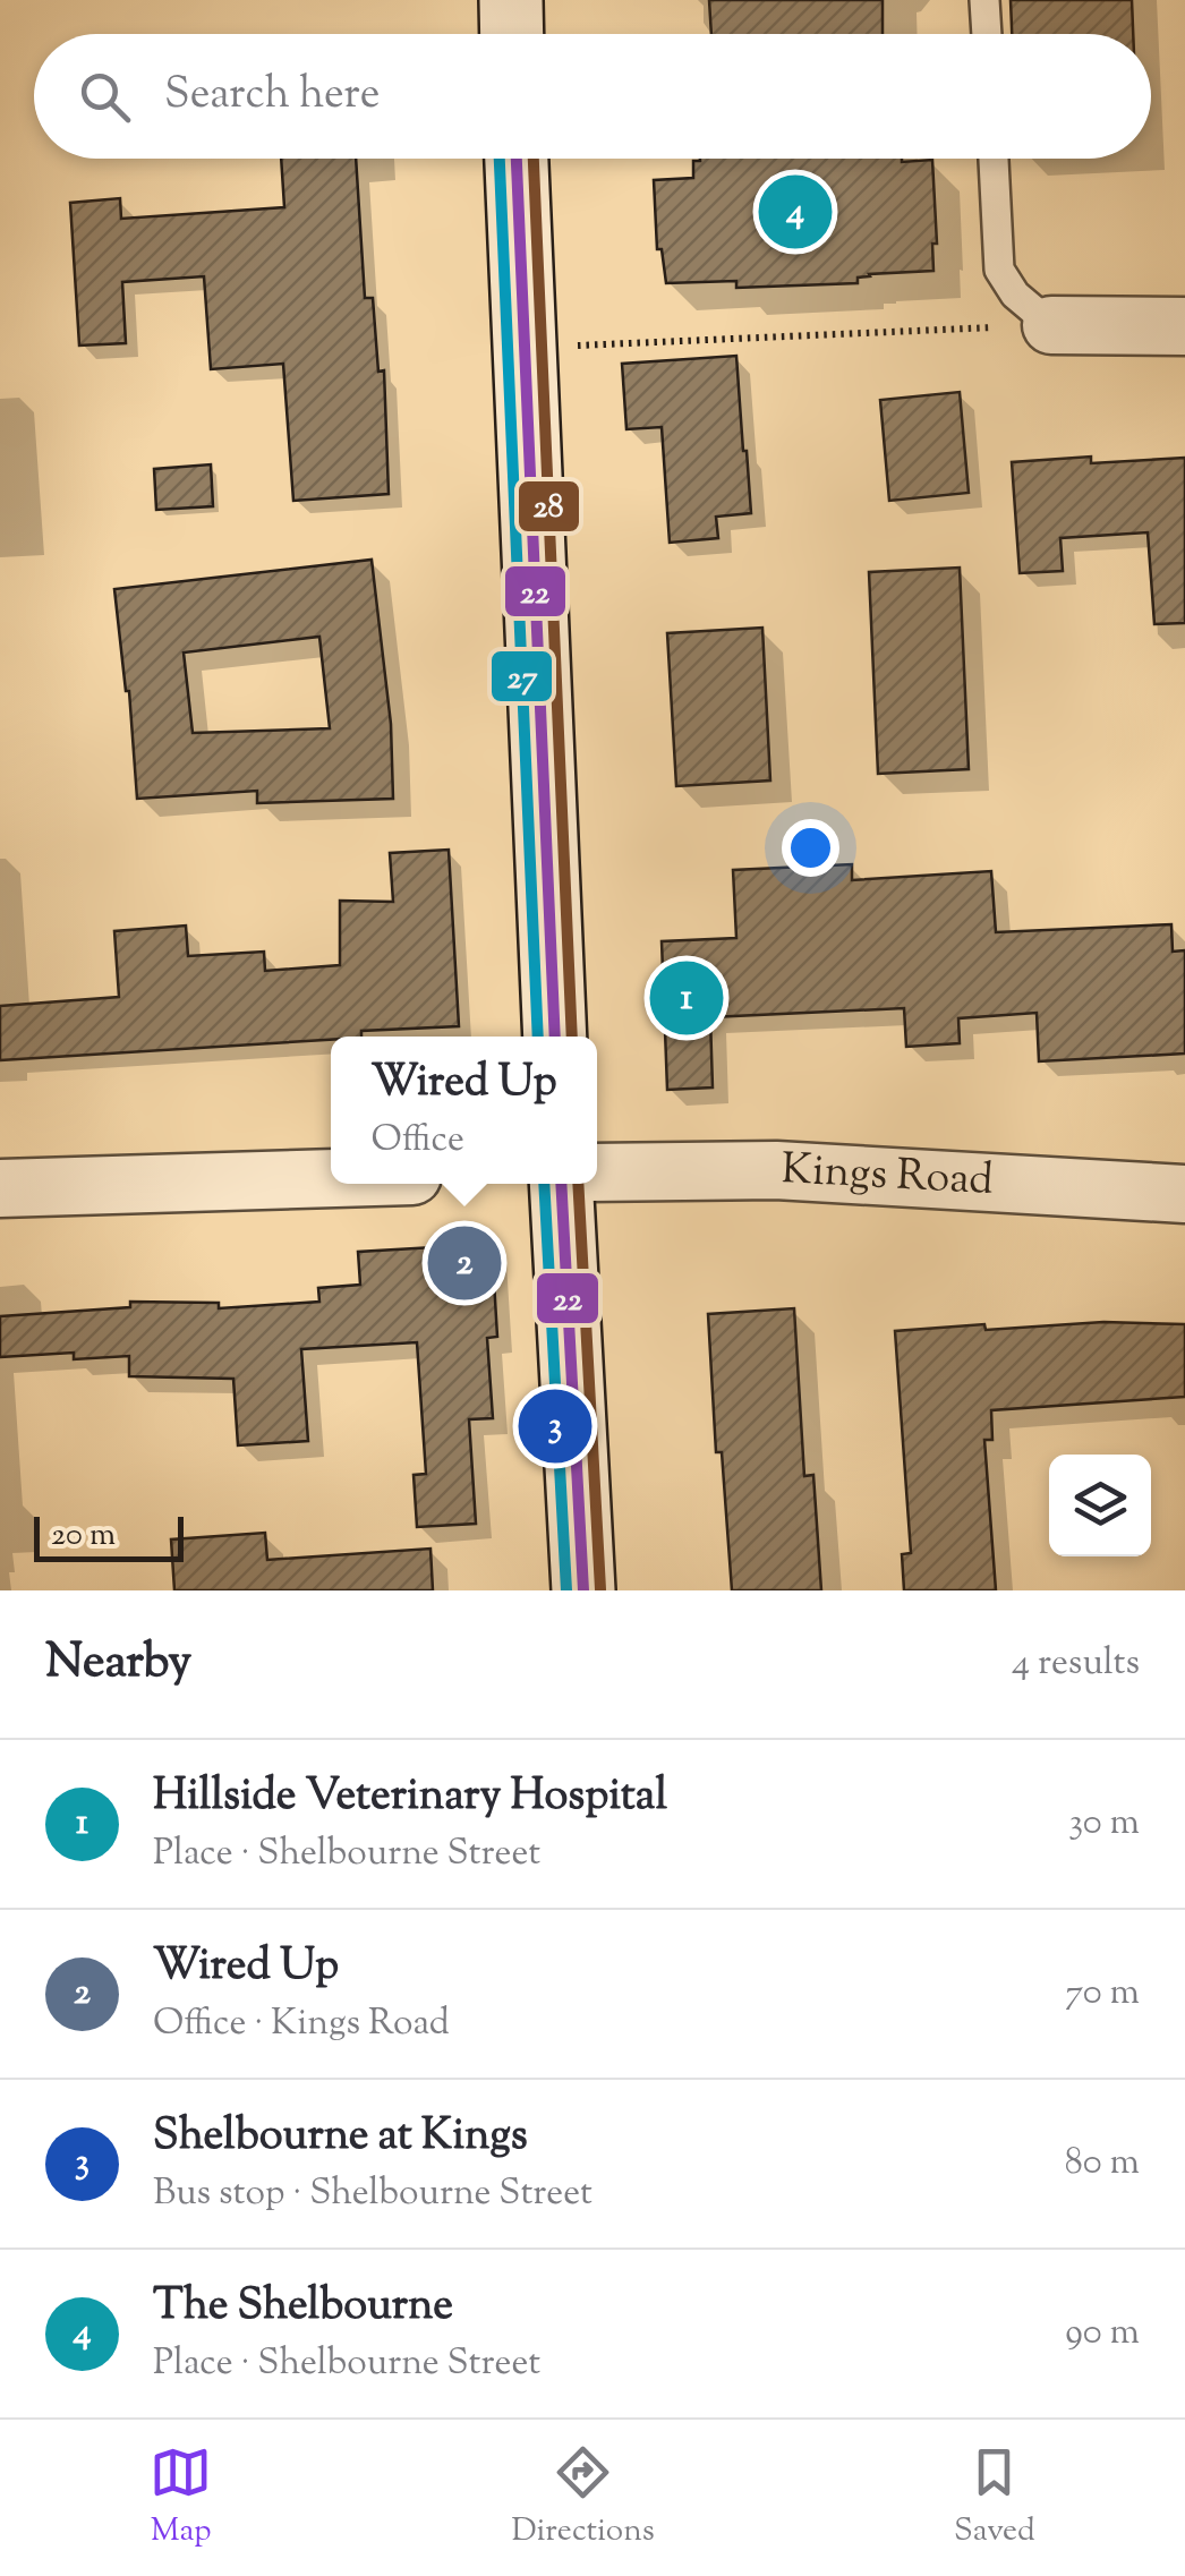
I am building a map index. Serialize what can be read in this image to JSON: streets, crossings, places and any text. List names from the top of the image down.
{
  "streets": {
    "street": ["Kings Road"]
  },
  "lines": ["transit line 22", "transit line 27", "transit line 28"],
  "scale_bar": "20 m",
  "page": {
    "search": "Search here",
    "pins": [
      "4",
      "1",
      "2",
      "3"
    ],
    "popup": ["Wired Up", "Office"],
    "scale": "20 m",
    "heading": ["Nearby", "4 results"],
    "list": [
      {
        "mark": "1",
        "name": "Hillside Veterinary Hospital",
        "note": "Place · Shelbourne Street",
        "value": "30 m"
      },
      {
        "mark": "2",
        "name": "Wired Up",
        "note": "Office · Kings Road",
        "value": "70 m"
      },
      {
        "mark": "3",
        "name": "Shelbourne at Kings",
        "note": "Bus stop · Shelbourne Street",
        "value": "80 m"
      },
      {
        "mark": "4",
        "name": "The Shelbourne",
        "note": "Place · Shelbourne Street",
        "value": "90 m"
      }
    ],
    "nav": ["Map", "Directions", "Saved"]
  }
}
